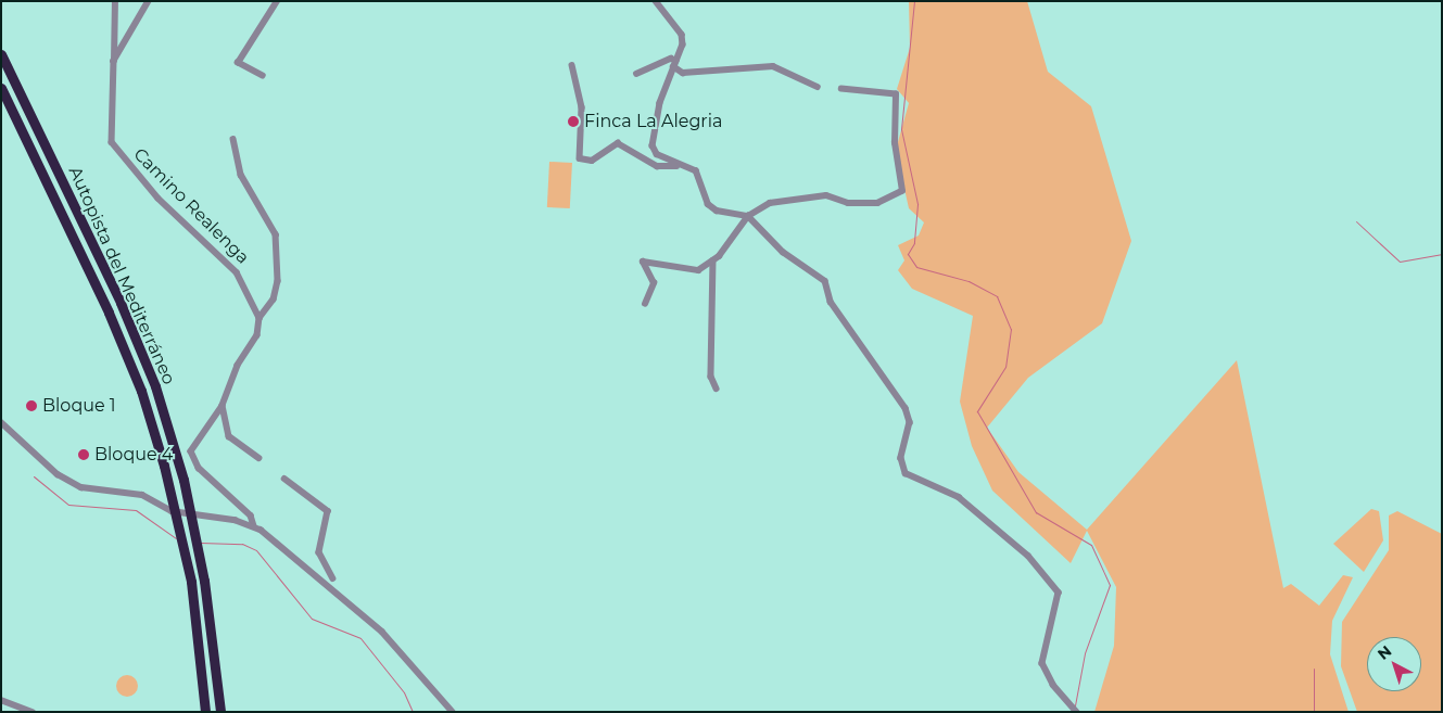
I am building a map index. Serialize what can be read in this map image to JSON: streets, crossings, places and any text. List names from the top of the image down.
{
  "streets": {
    "highway": ["Autopista del Mediterráneo"],
    "street": ["Camino Realenga"]
  },
  "places": ["Finca La Alegria", "Bloque 1", "Bloque 4"],
  "north": "top left"
}
